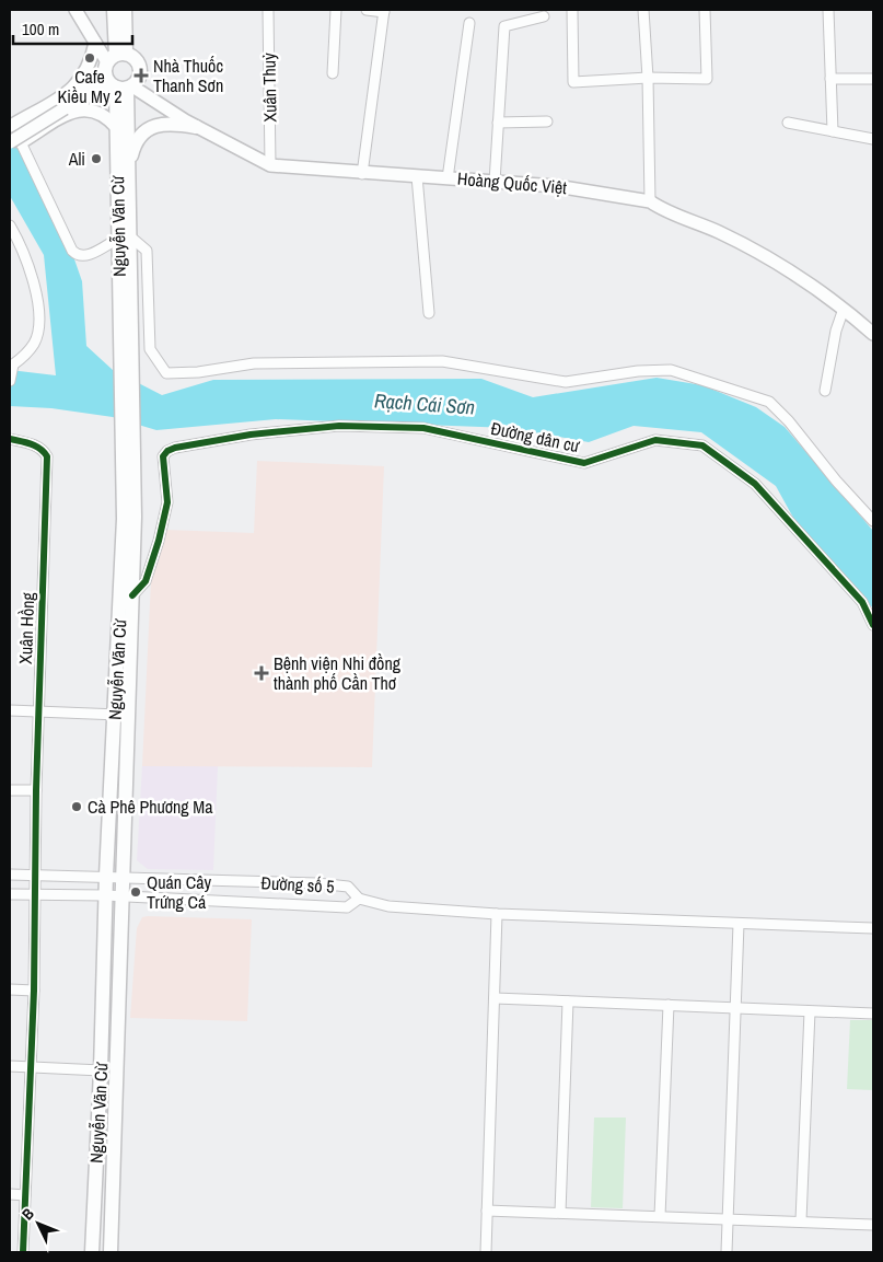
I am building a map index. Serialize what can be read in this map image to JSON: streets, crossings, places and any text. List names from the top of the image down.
{
  "streets": {
    "main road": ["Nguyễn Văn Cừ"],
    "street": [
      "Xuân Thuỷ",
      "Hoàng Quốc Việt",
      "Đường dân cư",
      "Xuân Hồng",
      "Đường số 5"
    ]
  },
  "crossings": [
    ["Xuân Thuỷ", "Hoàng Quốc Việt"],
    ["Hoàng Quốc Việt", "Nguyễn Văn Cừ"],
    ["Nguyễn Văn Cừ", "Đường dân cư"],
    ["Nguyễn Văn Cừ", "Đường số 5"],
    ["Xuân Hồng", "Đường số 5"]
  ],
  "water": ["Rạch Cái Sơn"],
  "places": {
    "other": [
      "Cafe Kiều My 2",
      "Ali",
      "Cà Phê Phương Ma",
      "Quán Cây Trứng Cá"
    ],
    "health": ["Nhà Thuốc Thanh Sơn", "Bệnh viện Nhi đồng thành phố Cần Thơ"]
  },
  "scale_bar": "100 m",
  "north": "top left"
}
